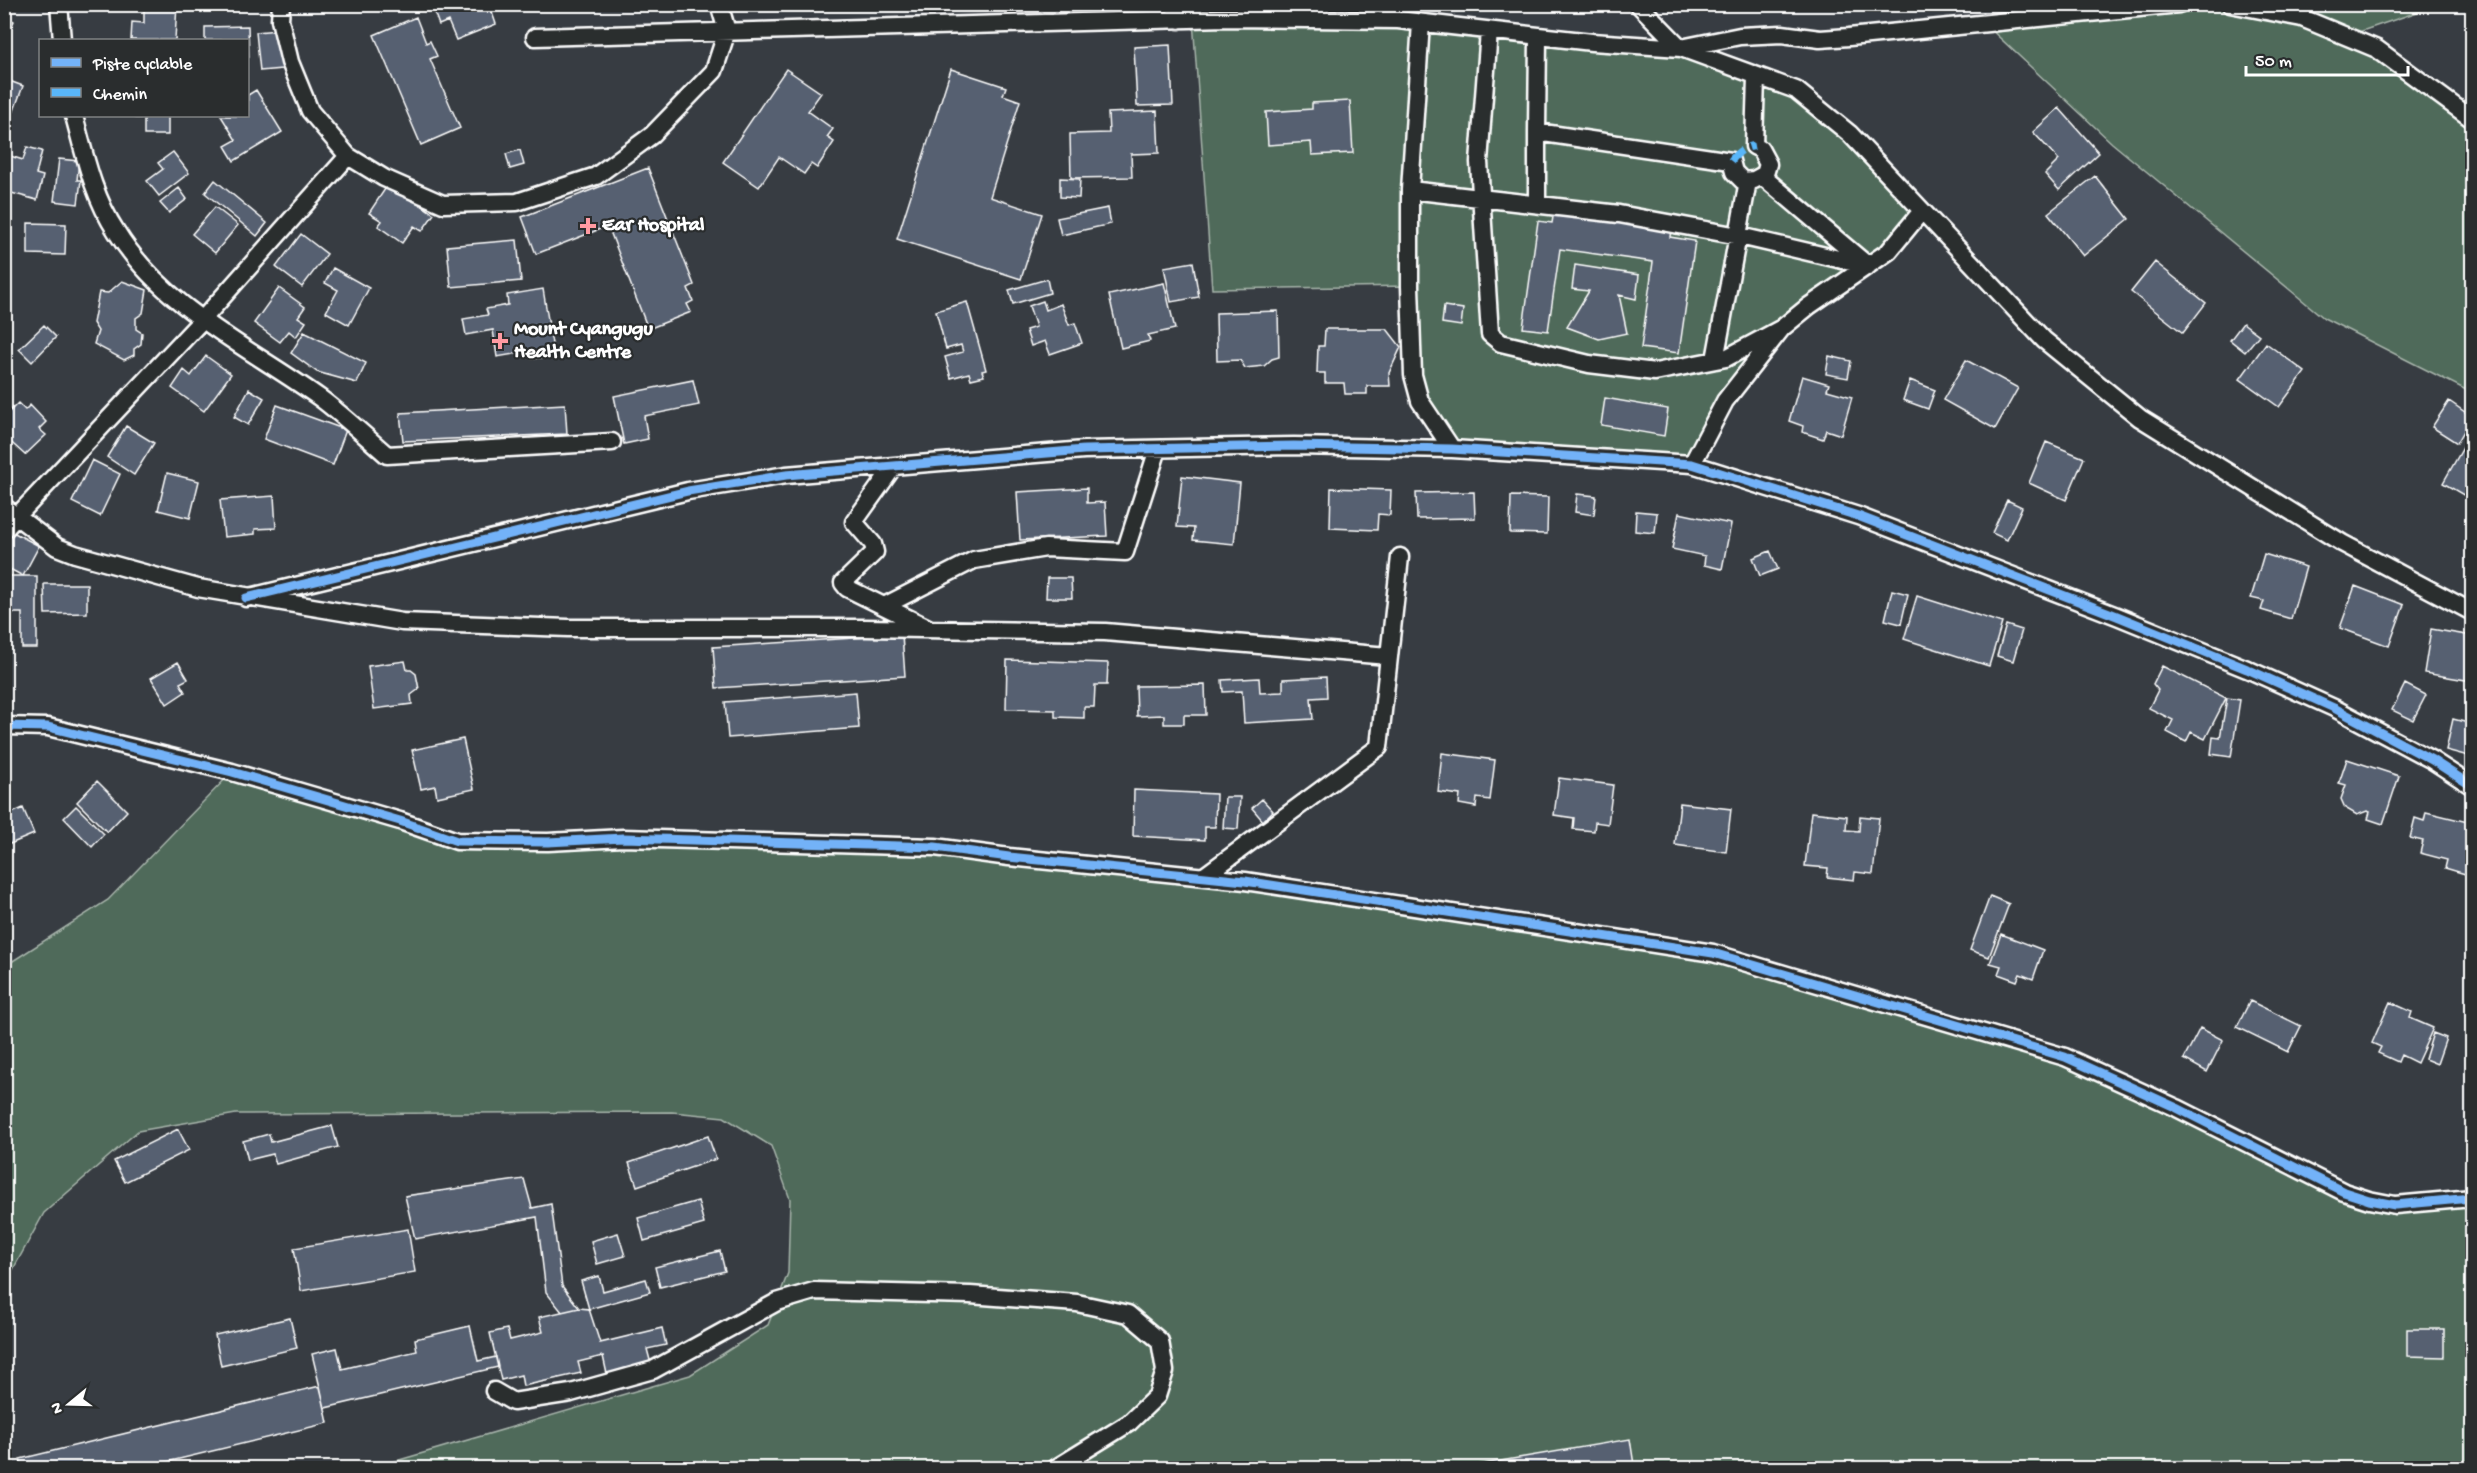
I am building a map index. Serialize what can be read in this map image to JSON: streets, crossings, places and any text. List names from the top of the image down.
{
  "places": {
    "health": ["Ear Hospital", "Mount Cyangugu Health Centre"]
  },
  "legend": ["Piste cyclable", "Chemin"],
  "scale_bar": "50 m",
  "north": "left"
}
